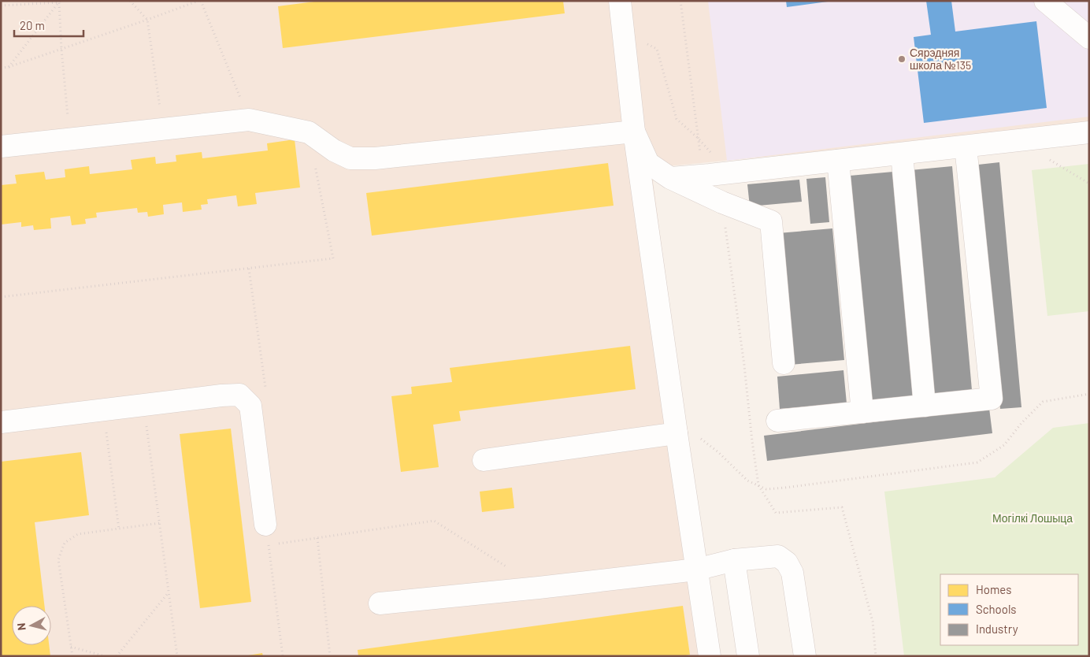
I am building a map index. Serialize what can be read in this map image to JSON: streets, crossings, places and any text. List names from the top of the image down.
{
  "parks": ["Могілкі Лошыца"],
  "places": ["Сярэдняя школа №135"],
  "legend": ["Homes", "Schools", "Industry"],
  "scale_bar": "20 m",
  "north": "left"
}
